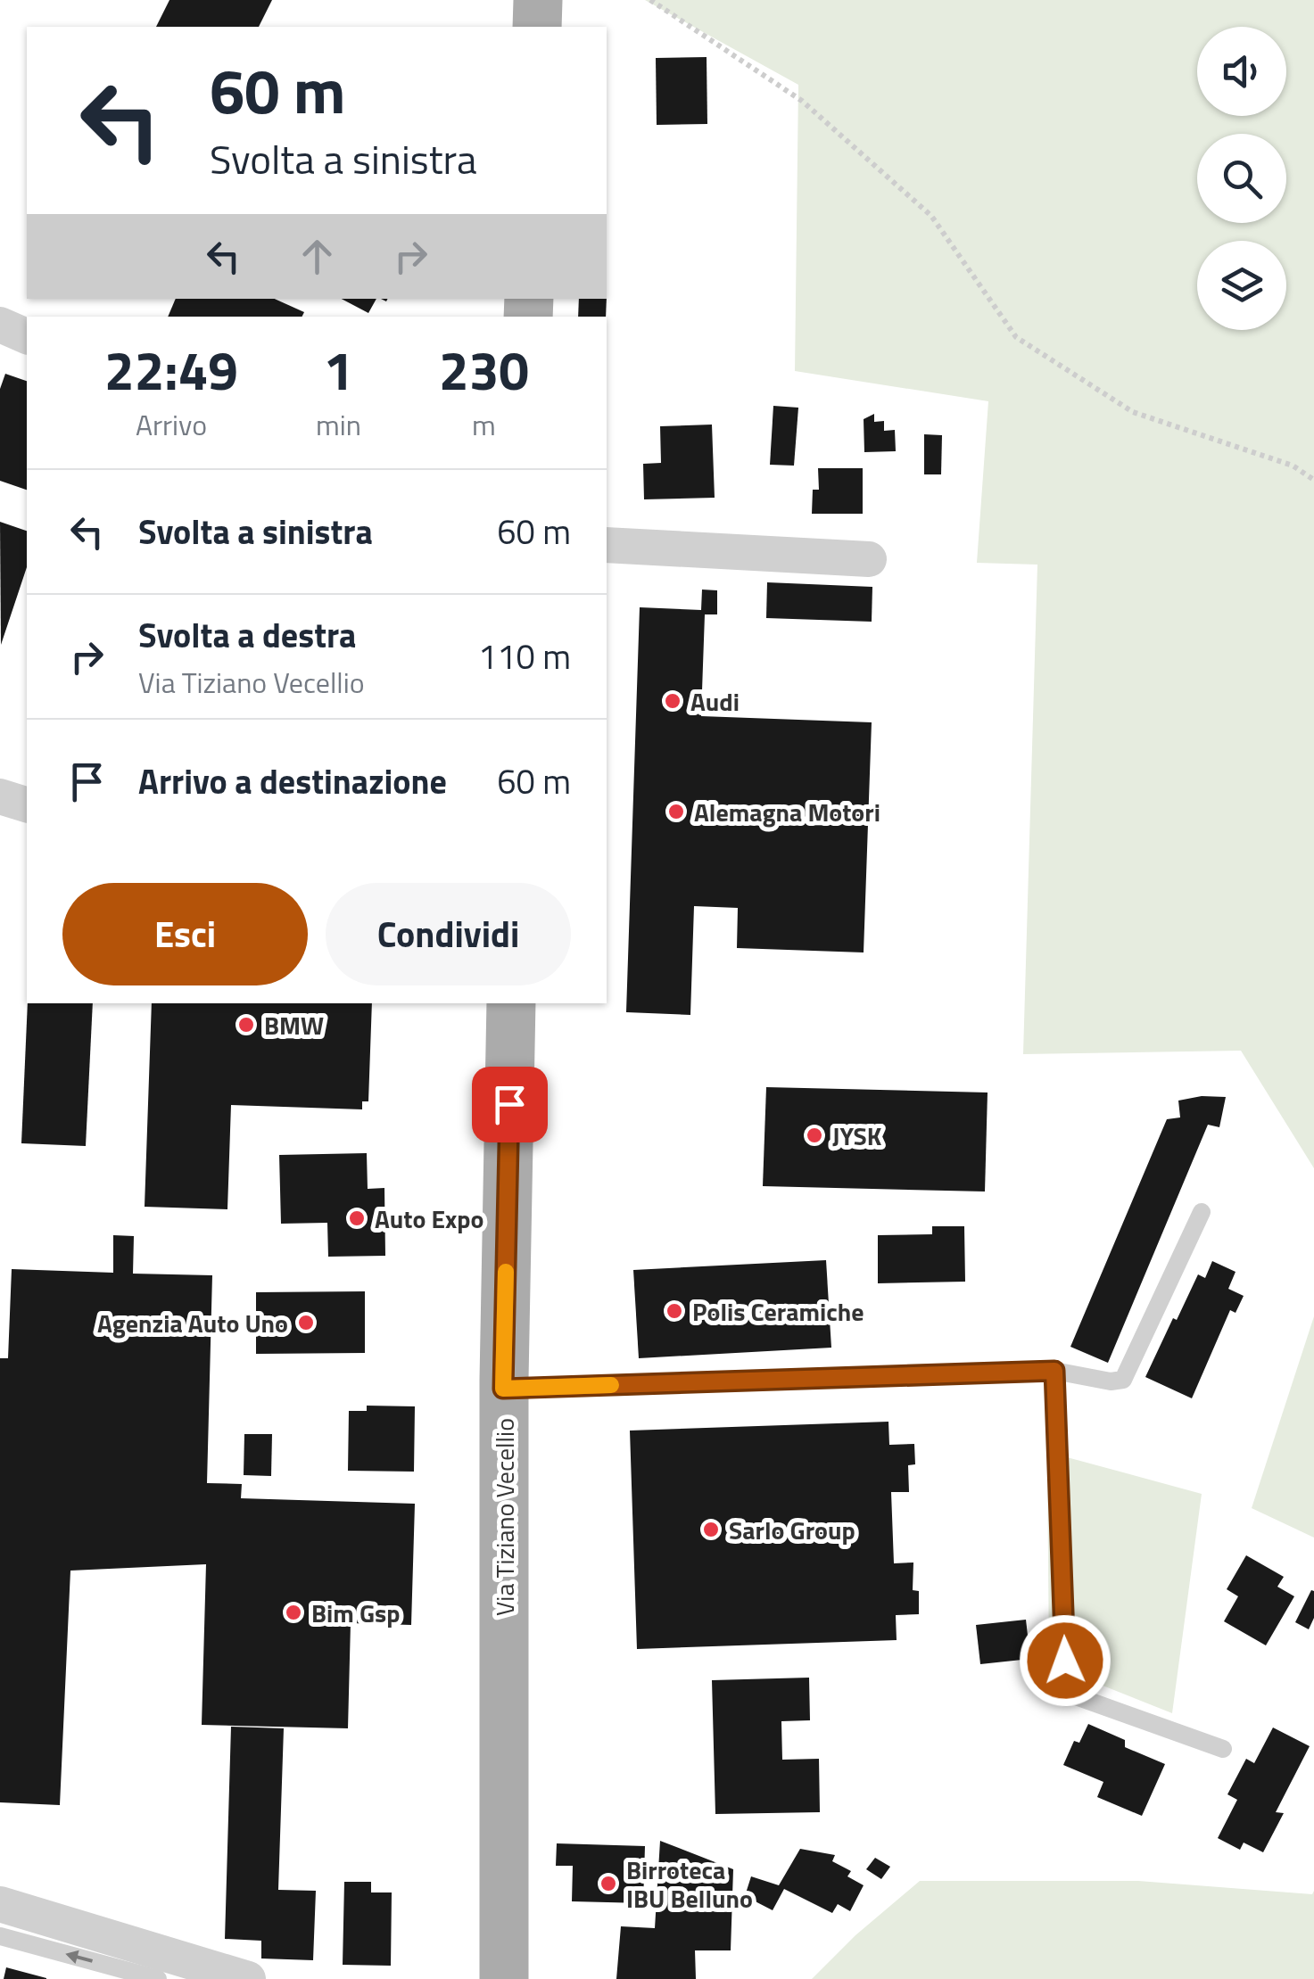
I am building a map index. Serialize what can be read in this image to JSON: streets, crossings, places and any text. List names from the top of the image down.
{
  "streets": {
    "main road": ["Via Tiziano Vecellio"]
  },
  "places": [
    "Audi",
    "Alemagna Motori",
    "BMW",
    "JYSK",
    "Auto Expo",
    "Polis Ceramiche",
    "Agenzia Auto Uno",
    "Sarlo Group",
    "Bim Gsp",
    "Birroteca IBU Belluno"
  ],
  "page": {
    "turn": ["60 m", "Svolta a sinistra"],
    "eta": [
      "22:49",
      "Arrivo",
      "1",
      "min",
      "230",
      "m"
    ],
    "list": [
      {
        "name": "Svolta a sinistra",
        "value": "60 m"
      },
      {
        "name": "Svolta a destra",
        "note": "Via Tiziano Vecellio",
        "value": "110 m"
      },
      {
        "name": "Arrivo a destinazione",
        "value": "60 m"
      }
    ],
    "buttons": ["Esci", "Condividi"]
  }
}
